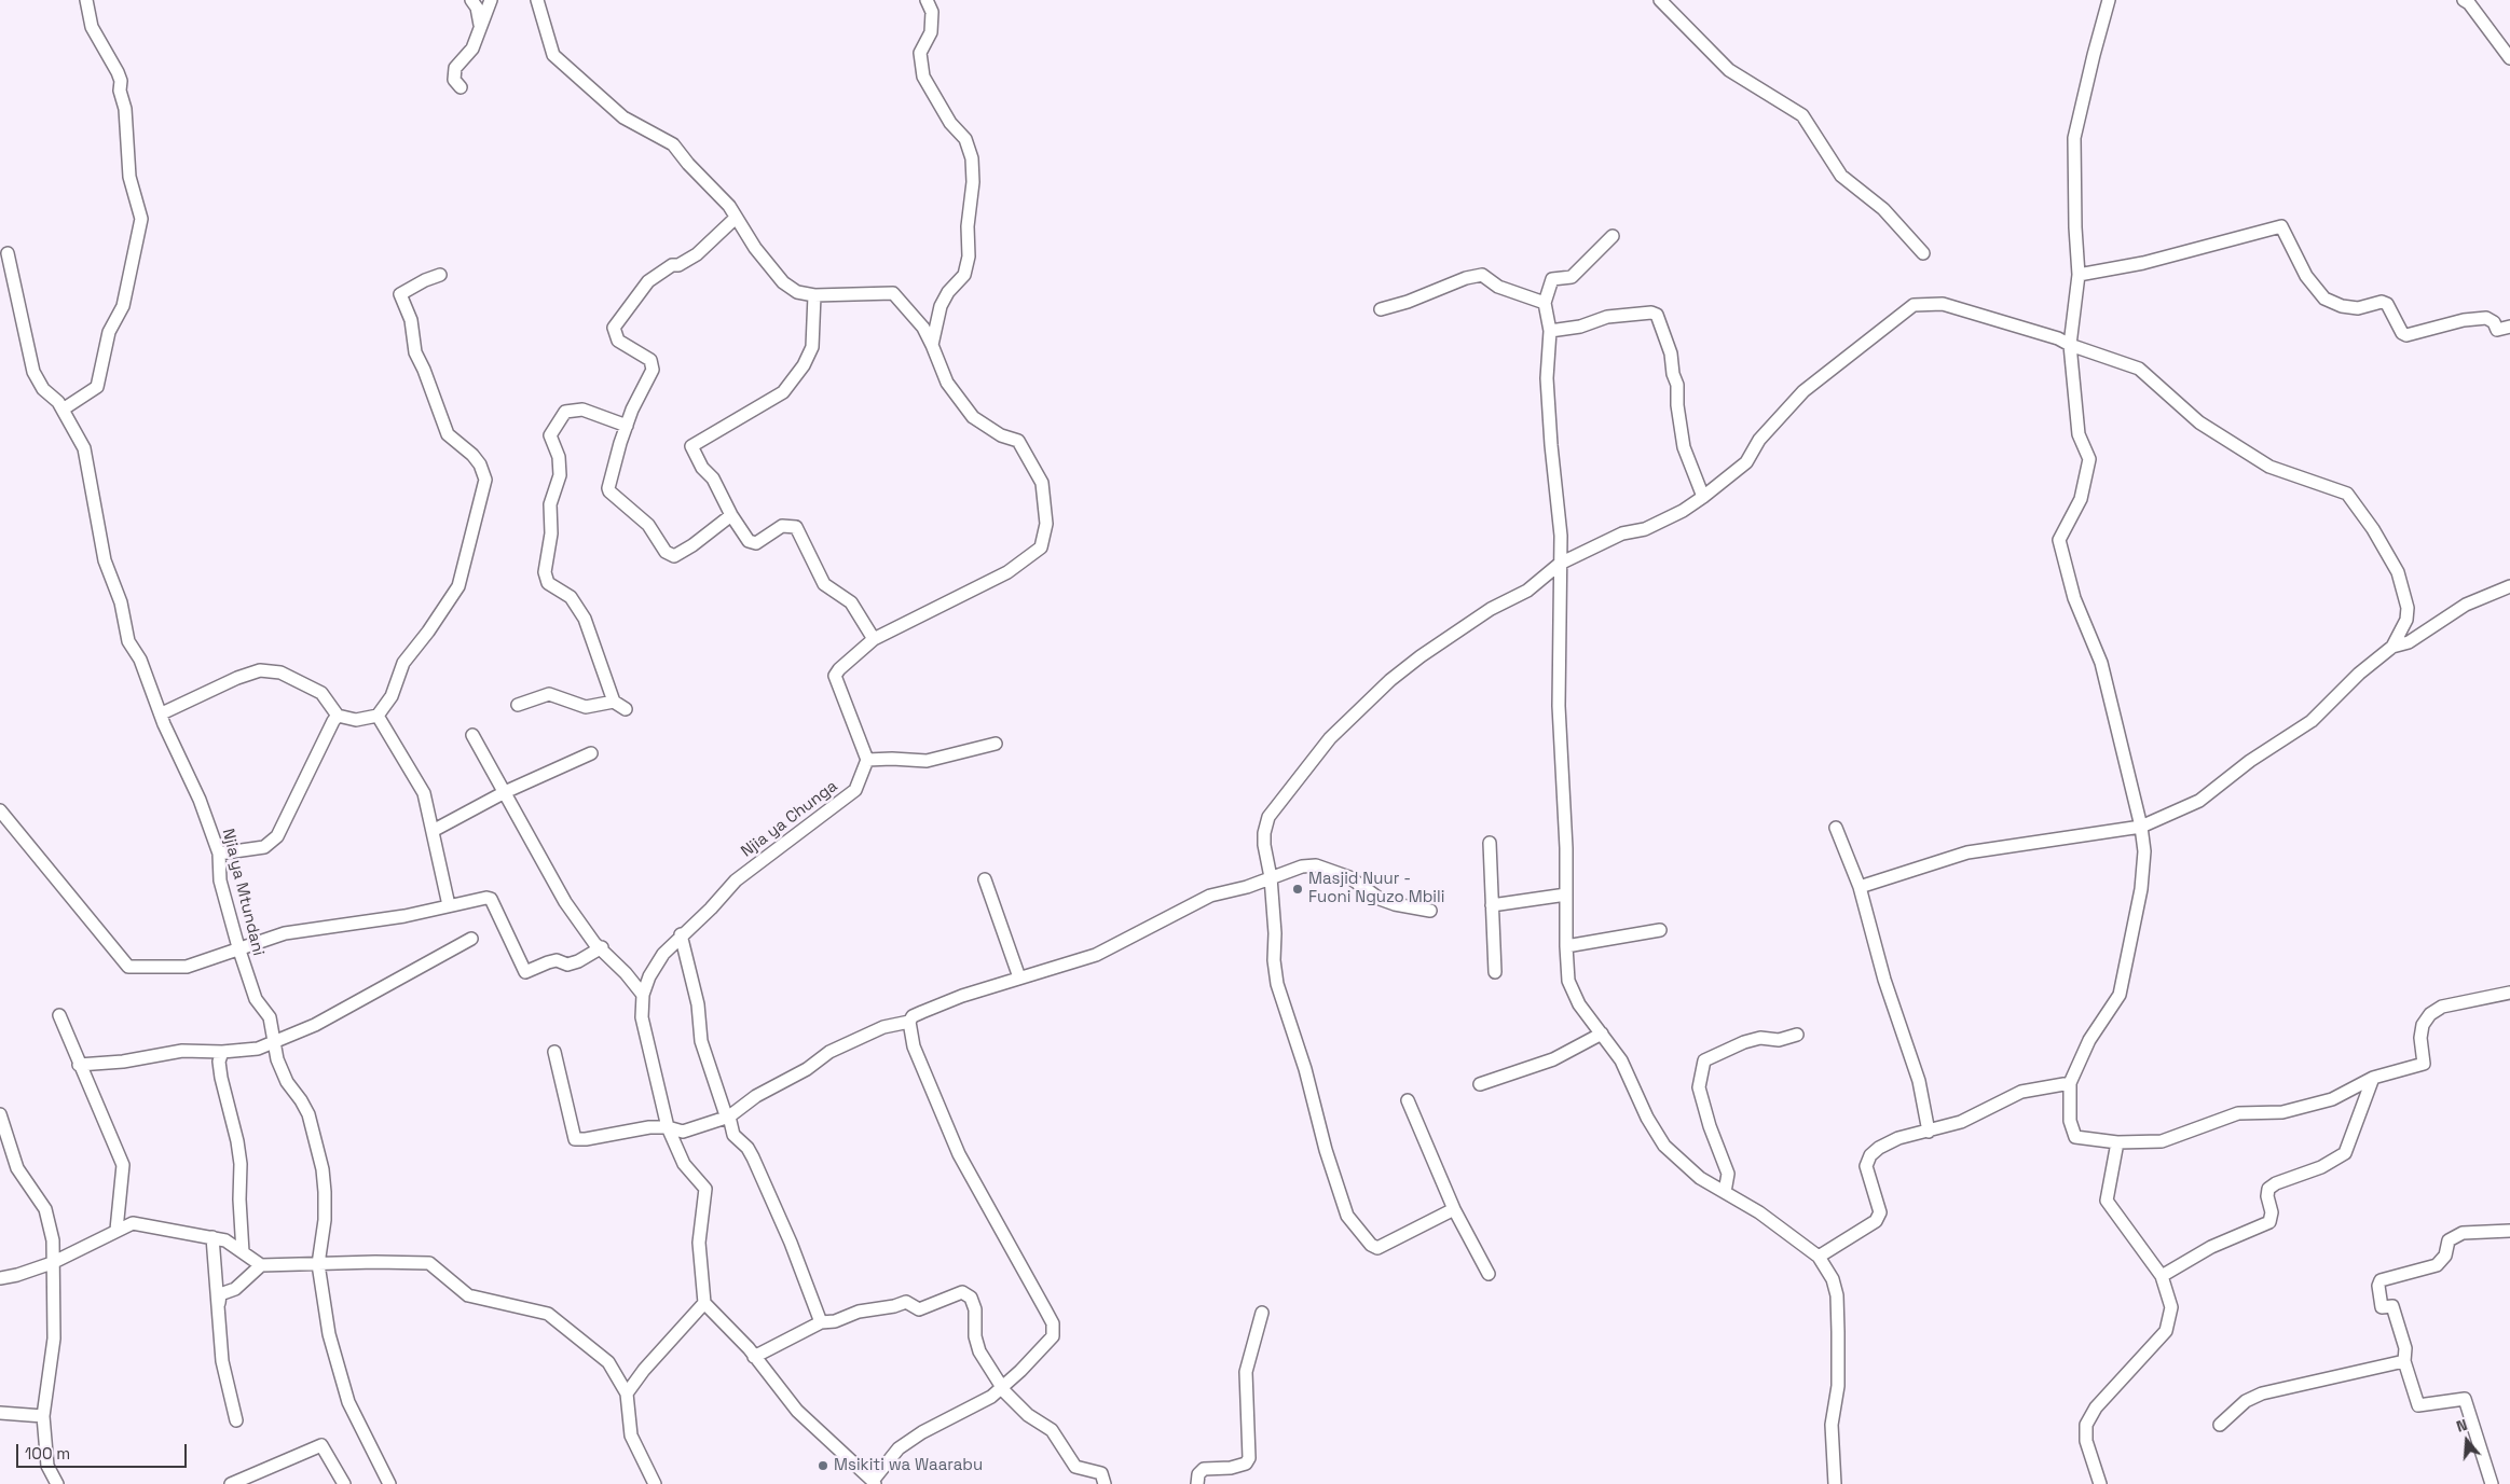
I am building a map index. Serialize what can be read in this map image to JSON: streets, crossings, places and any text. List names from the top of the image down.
{
  "streets": {
    "street": ["Njia ya Chunga", "Njia ya Mtundani"]
  },
  "places": ["Masjid Nuur - Fuoni Nguzo Mbili", "Msikiti wa Waarabu"],
  "scale_bar": "100 m",
  "north": "top"
}
